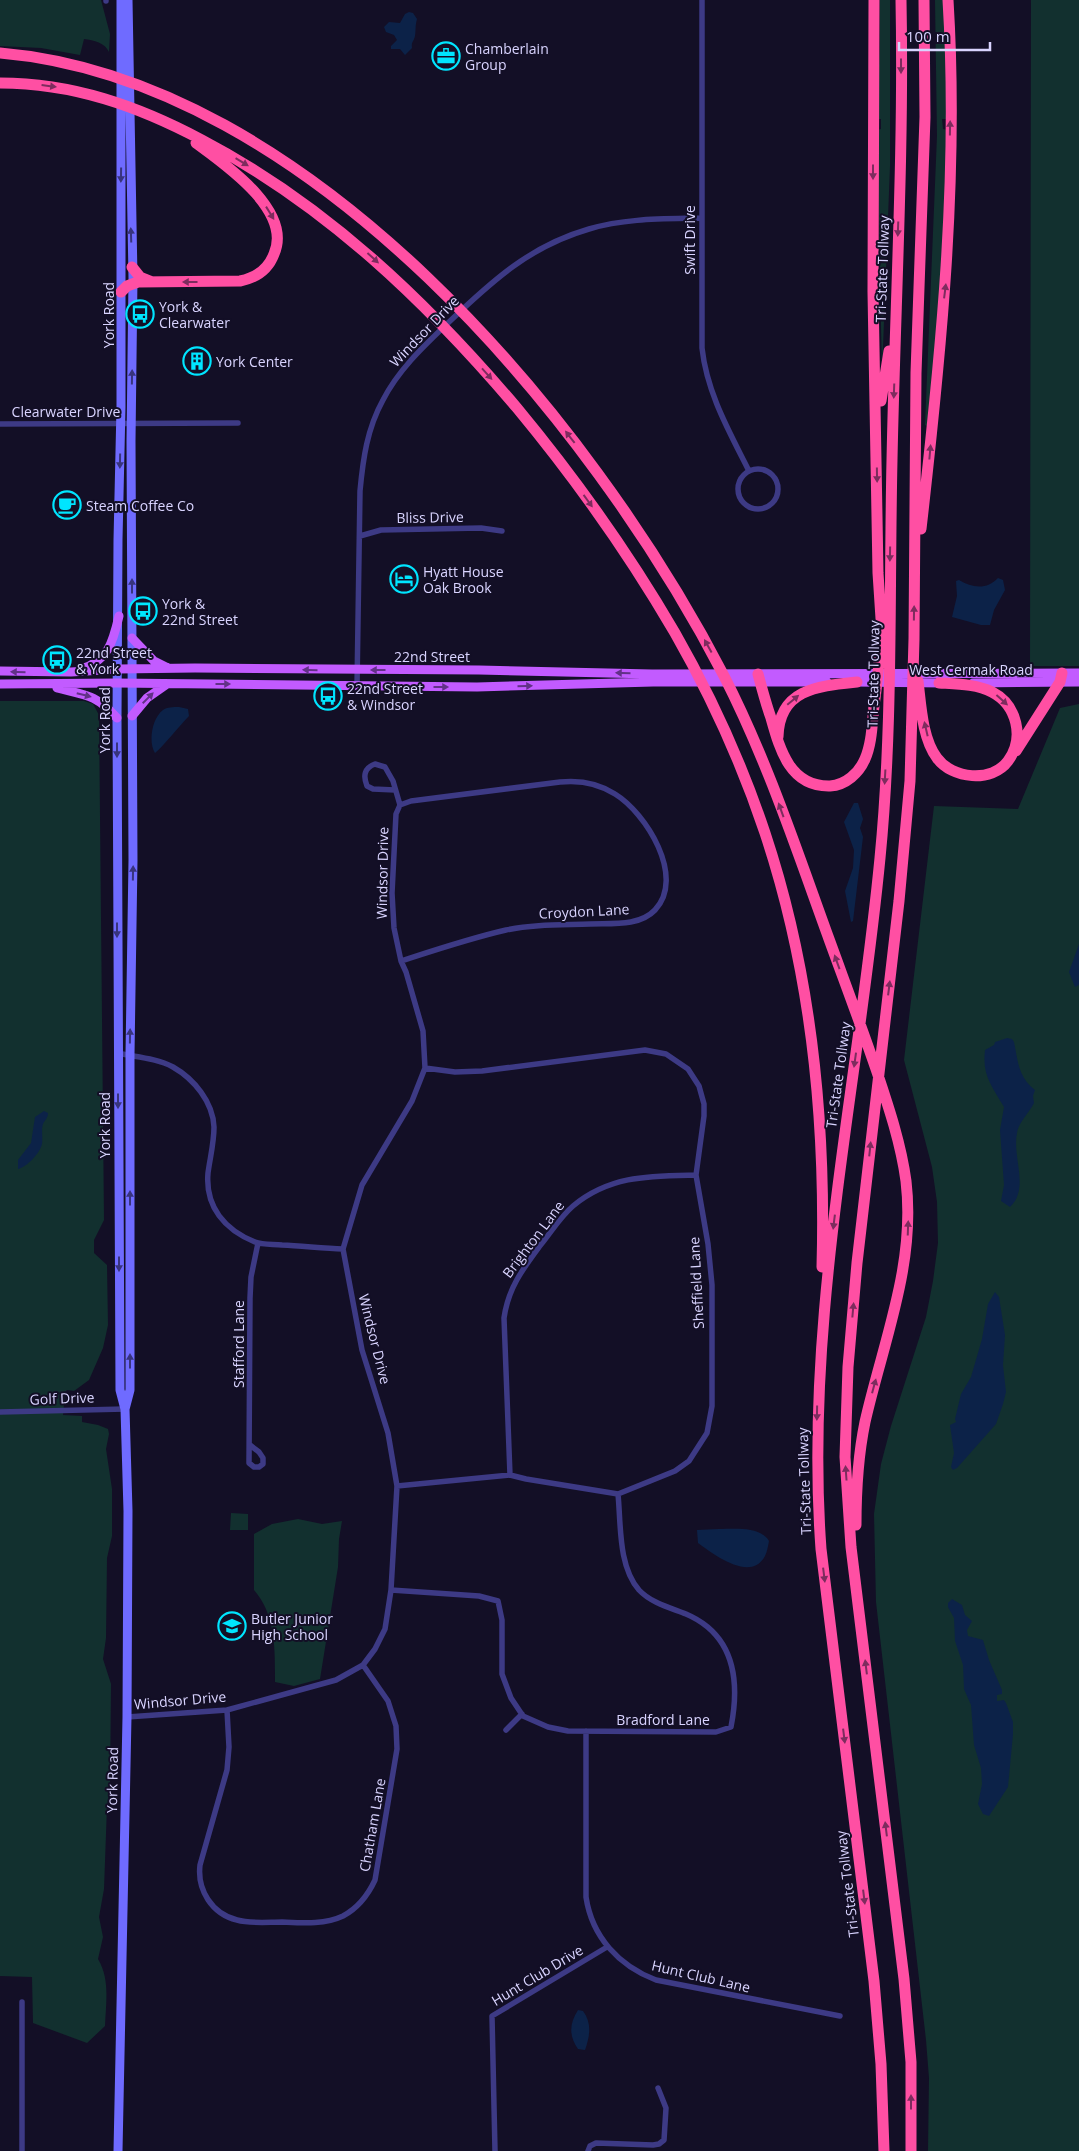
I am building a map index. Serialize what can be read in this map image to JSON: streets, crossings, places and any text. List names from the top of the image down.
{
  "streets": {
    "highway": ["Tri-State Tollway"],
    "main road": ["York Road", "22nd Street", "West Cermak Road"],
    "street": [
      "Swift Drive",
      "Windsor Drive",
      "Clearwater Drive",
      "Bliss Drive",
      "Croydon Lane",
      "Brighton Lane",
      "Sheffield Lane",
      "Stafford Lane",
      "Golf Drive",
      "Bradford Lane",
      "Chatham Lane",
      "Hunt Club Drive",
      "Hunt Club Lane"
    ]
  },
  "crossings": [
    ["Swift Drive", "Windsor Drive"],
    ["York Road", "Windsor Drive"],
    ["York Road", "Clearwater Drive"],
    ["York Road", "22nd Street"],
    ["York Road", "Golf Drive"],
    ["Windsor Drive", "Bliss Drive"],
    ["Windsor Drive", "22nd Street"],
    ["Windsor Drive", "Croydon Lane"],
    ["Windsor Drive", "Sheffield Lane"],
    ["Windsor Drive", "Chatham Lane"],
    ["22nd Street", "West Cermak Road"],
    ["Brighton Lane", "Sheffield Lane"],
    ["Sheffield Lane", "Bradford Lane"],
    ["Bradford Lane", "Hunt Club Lane"],
    ["Hunt Club Drive", "Hunt Club Lane"]
  ],
  "places": {
    "office": ["Chamberlain Group"],
    "bus stop": [
      "York & Clearwater",
      "York & 22nd Street",
      "22nd Street & York",
      "22nd Street & Windsor"
    ],
    "building": ["York Center"],
    "cafe": ["Steam Coffee Co"],
    "hotel": ["Hyatt House Oak Brook"],
    "school or university": ["Butler Junior High School"]
  },
  "scale_bar": "100 m"
}
